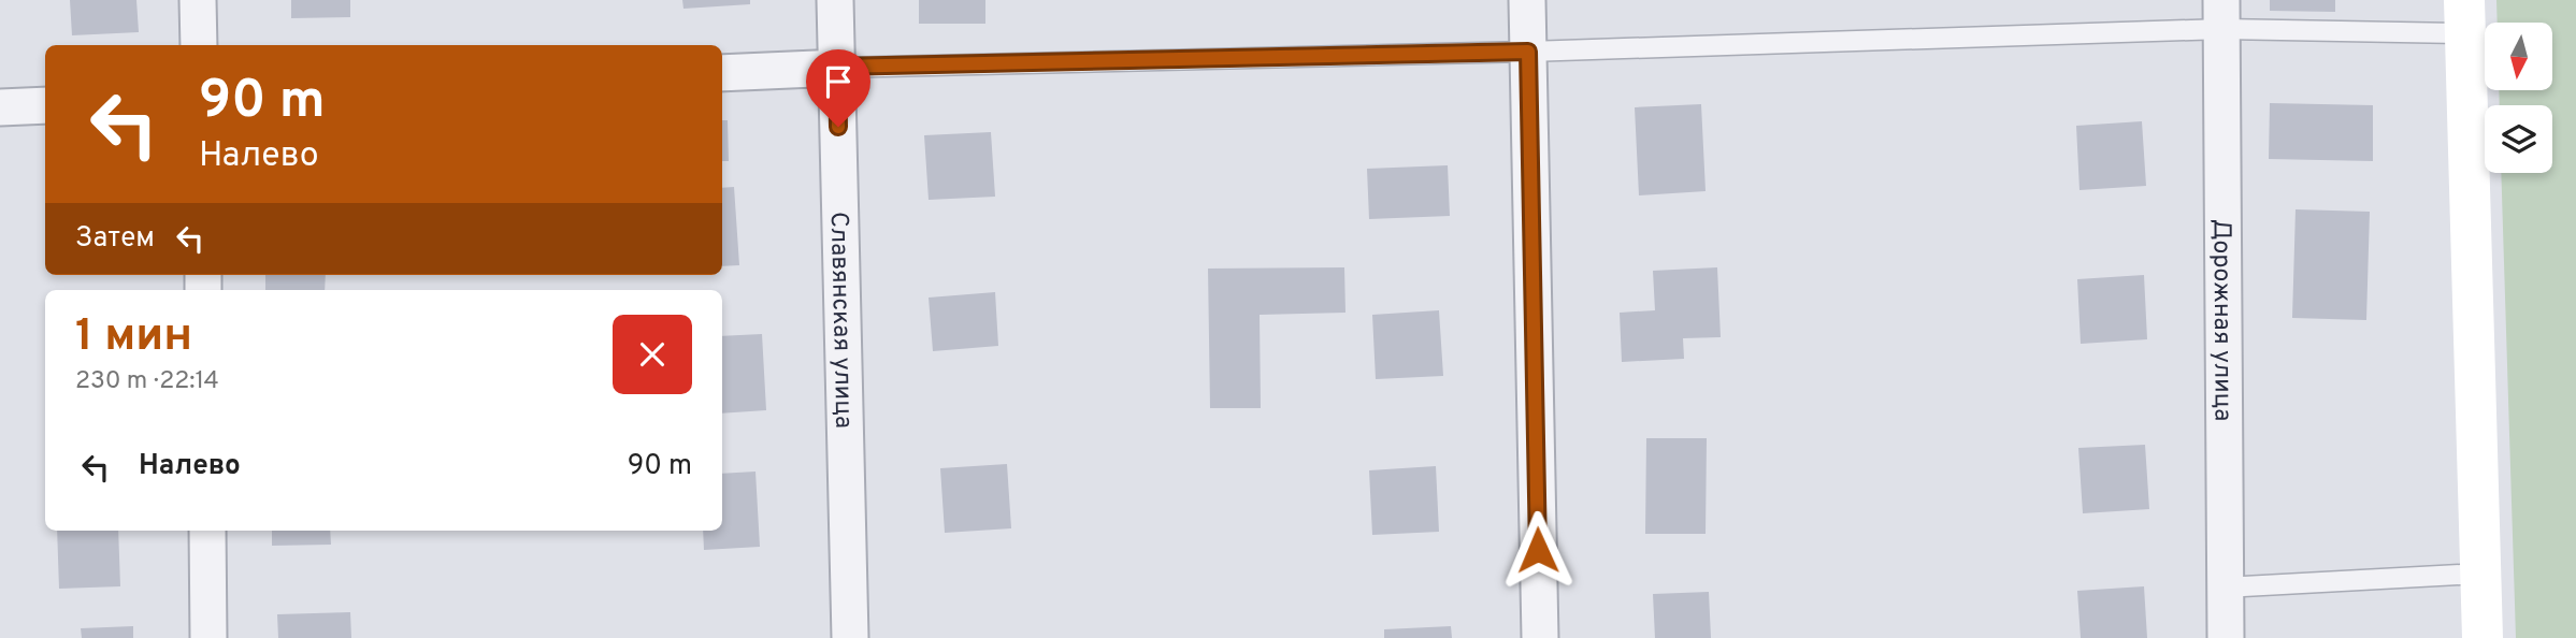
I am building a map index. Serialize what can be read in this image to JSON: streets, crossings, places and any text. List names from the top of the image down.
{
  "streets": {
    "street": ["Славянская улица", "Дорожная улица"]
  },
  "north": "bottom",
  "page": {
    "turn": ["90 m", "Налево"],
    "then": "Затем",
    "heading": ["1 мин", "230 m · 22:14"],
    "list": [
      {
        "name": "Налево",
        "value": "90 m"
      }
    ]
  }
}
